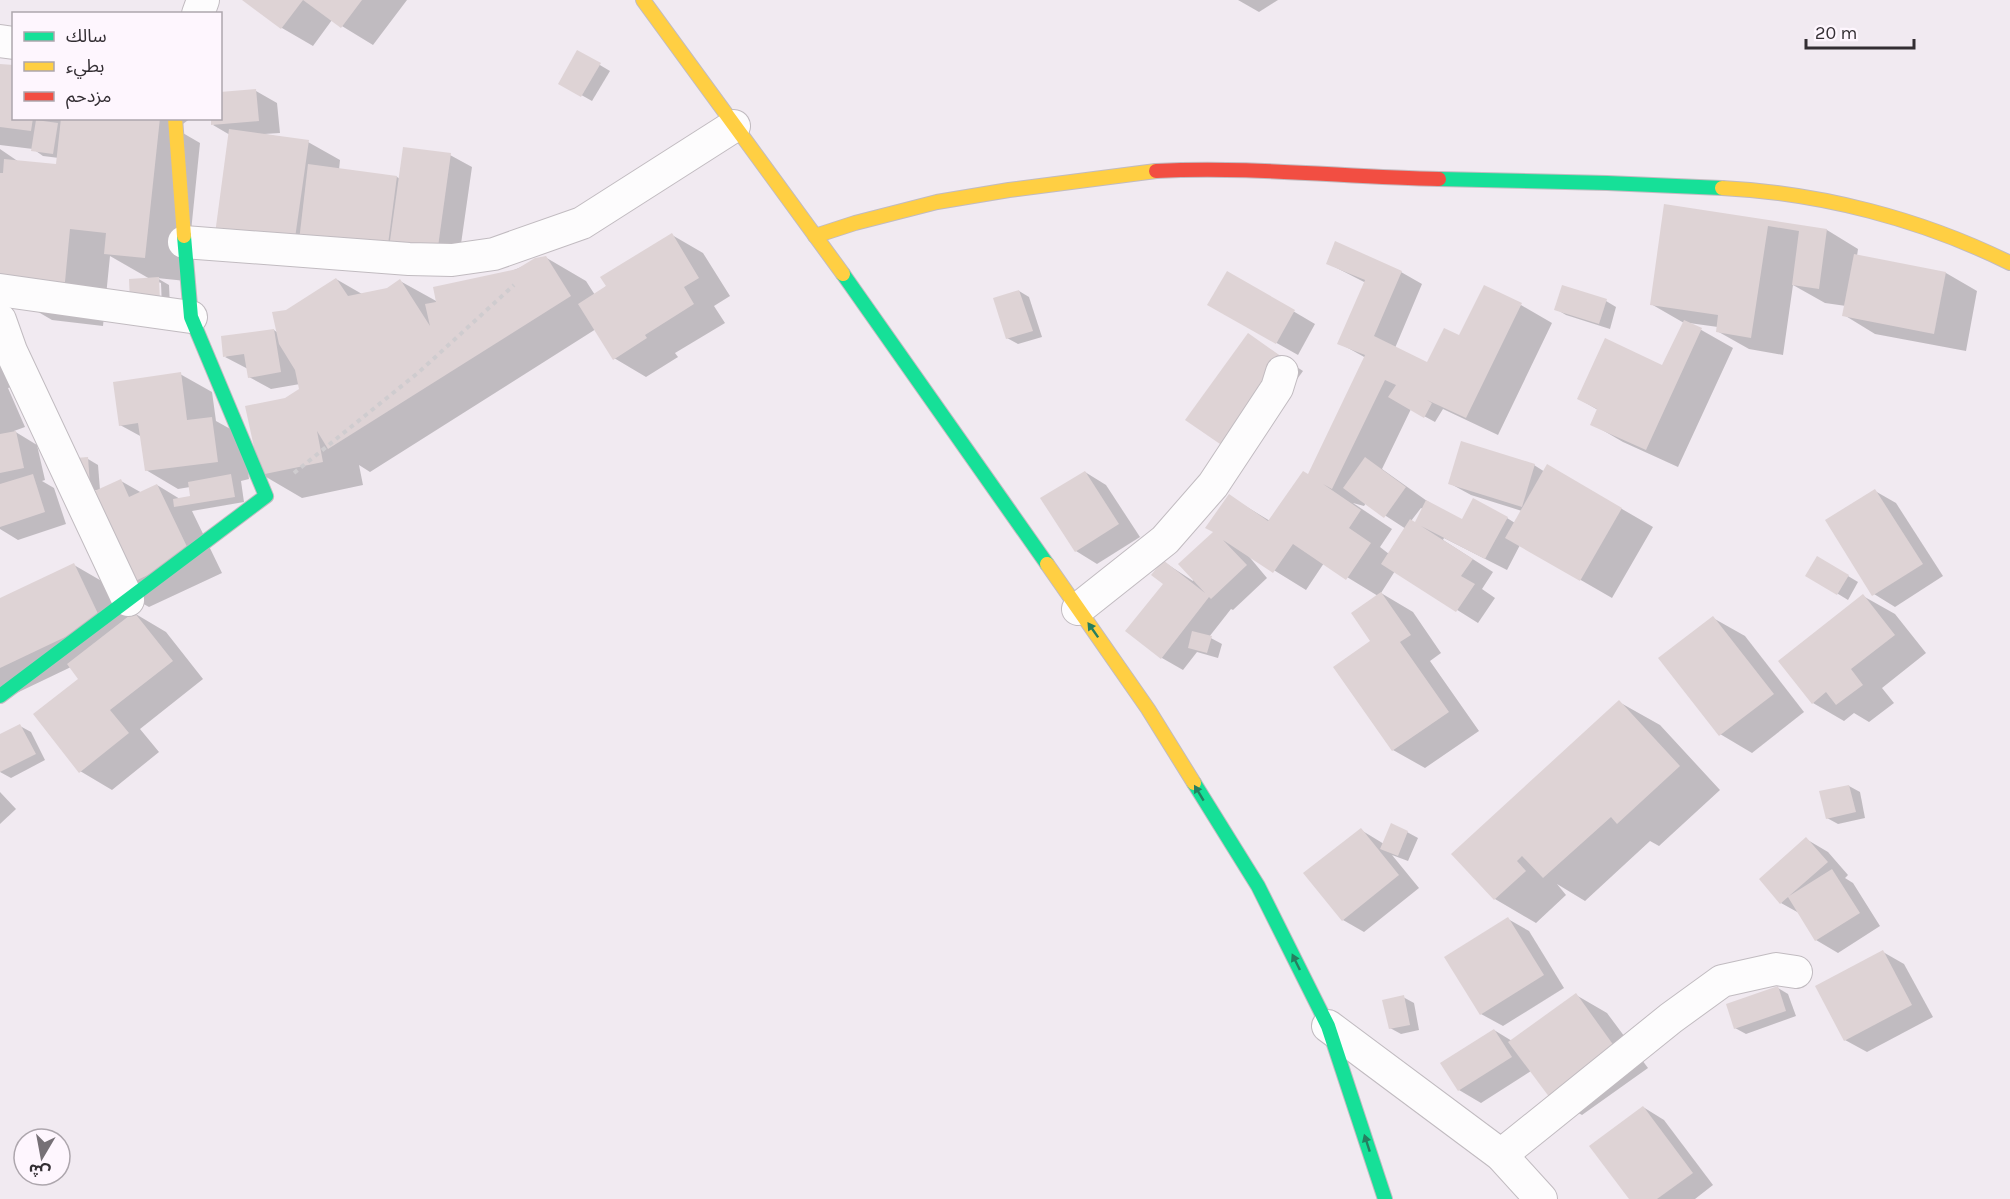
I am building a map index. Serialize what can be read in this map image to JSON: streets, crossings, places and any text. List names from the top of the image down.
{
  "legend": ["سالك", "بطيء", "مزدحم"],
  "scale_bar": "20 m",
  "north": "bottom"
}
